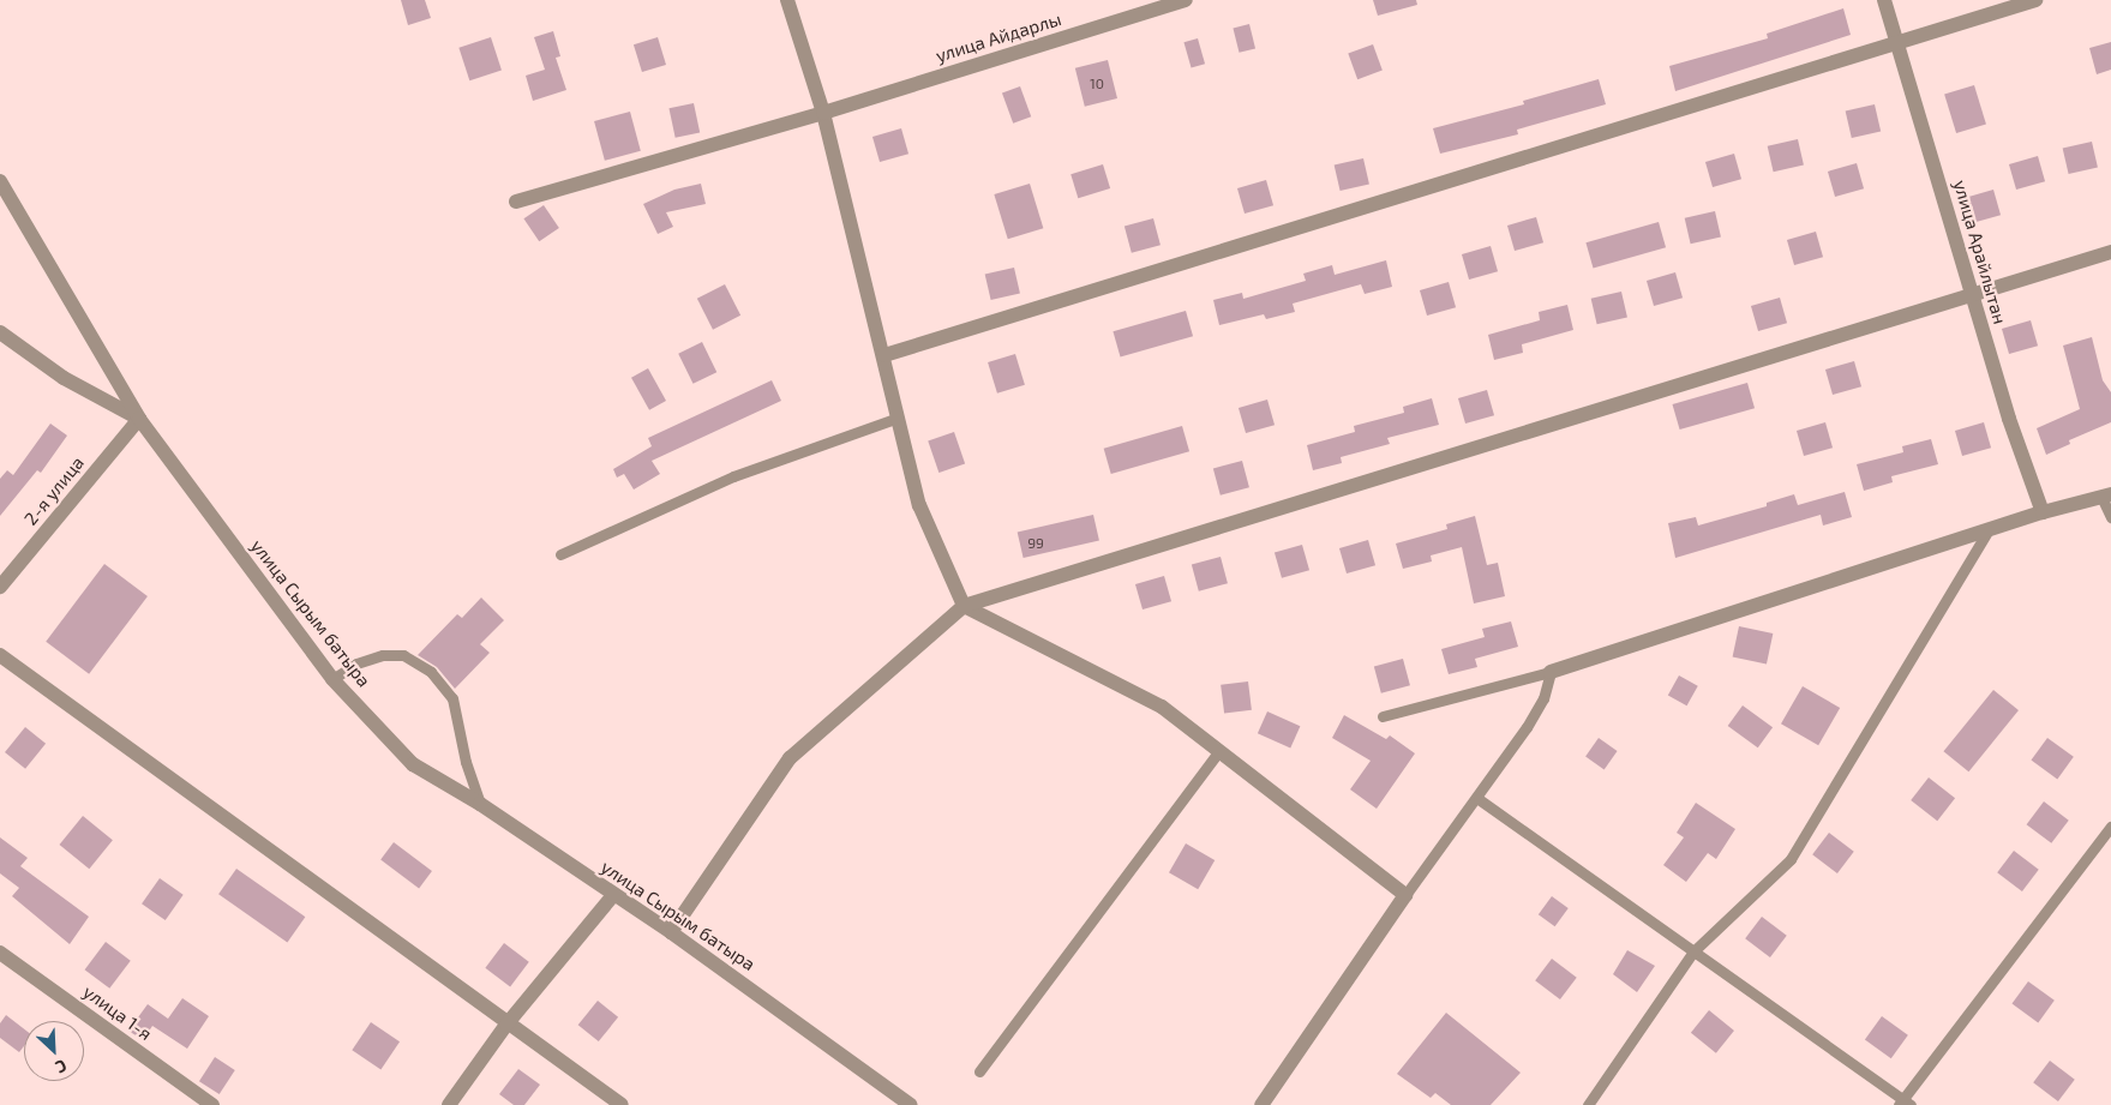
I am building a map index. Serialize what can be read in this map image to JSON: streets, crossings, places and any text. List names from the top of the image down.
{
  "streets": {
    "street": [
      "улица Айдарлы",
      "улица Арайлытан",
      "2-я улица",
      "улица Сырым батыра",
      "улица 1-я"
    ]
  },
  "crossings": [
    ["2-я улица", "улица Сырым батыра"]
  ],
  "house_numbers": ["10", "99"],
  "north": "bottom right"
}
